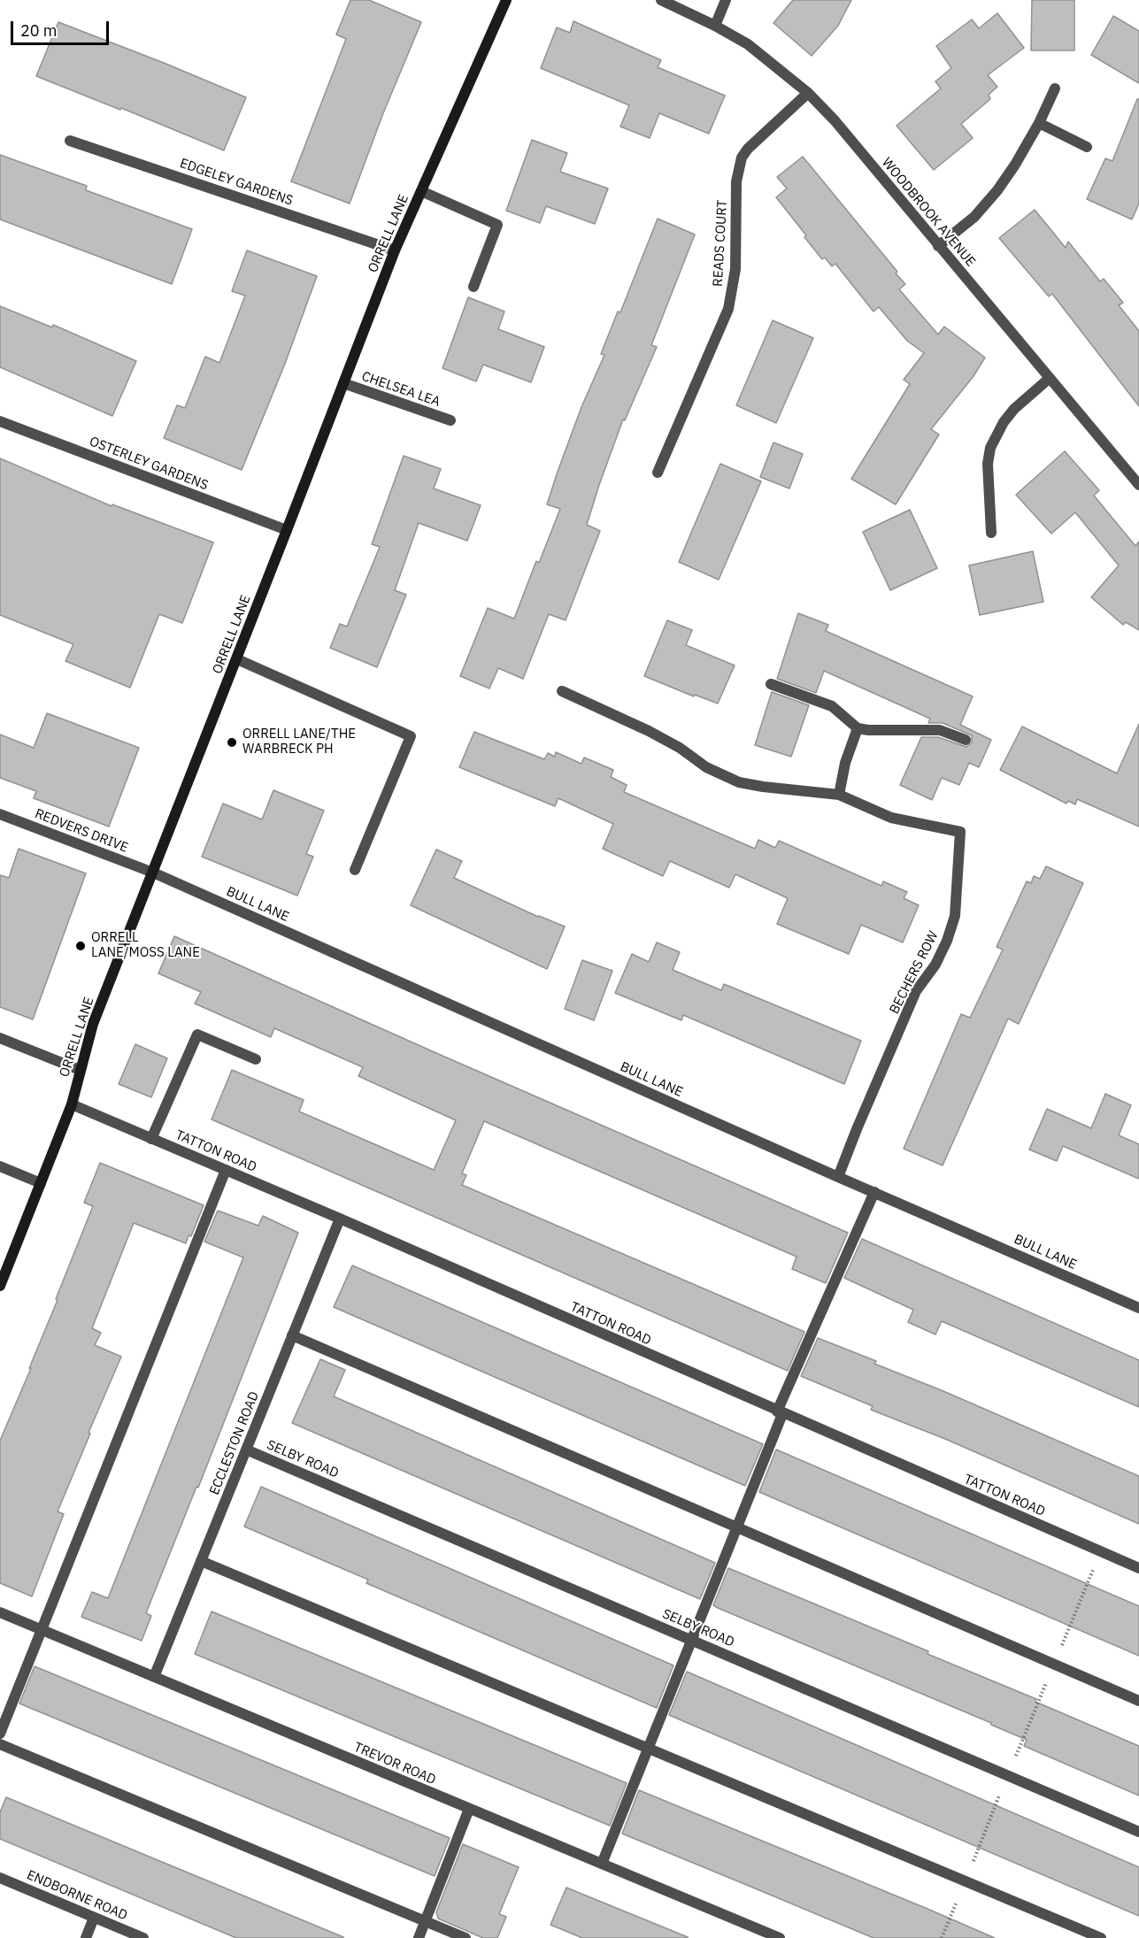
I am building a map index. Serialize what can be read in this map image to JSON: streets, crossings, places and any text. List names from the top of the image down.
{
  "streets": {
    "street": [
      "EDGELEY GARDENS",
      "WOODBROOK AVENUE",
      "ORRELL LANE",
      "READS COURT",
      "CHELSEA LEA",
      "OSTERLEY GARDENS",
      "REDVERS DRIVE",
      "BULL LANE",
      "BECHERS ROW",
      "TATTON ROAD",
      "ECCLESTON ROAD",
      "SELBY ROAD",
      "TREVOR ROAD",
      "ENDBORNE ROAD"
    ]
  },
  "crossings": [
    ["EDGELEY GARDENS", "ORRELL LANE"],
    ["WOODBROOK AVENUE", "READS COURT"],
    ["ORRELL LANE", "CHELSEA LEA"],
    ["ORRELL LANE", "OSTERLEY GARDENS"],
    ["ORRELL LANE", "REDVERS DRIVE"],
    ["ORRELL LANE", "BULL LANE"],
    ["ORRELL LANE", "TATTON ROAD"],
    ["REDVERS DRIVE", "BULL LANE"],
    ["BULL LANE", "BECHERS ROW"],
    ["TATTON ROAD", "ECCLESTON ROAD"],
    ["ECCLESTON ROAD", "SELBY ROAD"],
    ["ECCLESTON ROAD", "TREVOR ROAD"]
  ],
  "places": ["ORRELL LANE/THE WARBRECK PH", "ORRELL LANE/MOSS LANE"],
  "scale_bar": "20 m"
}
